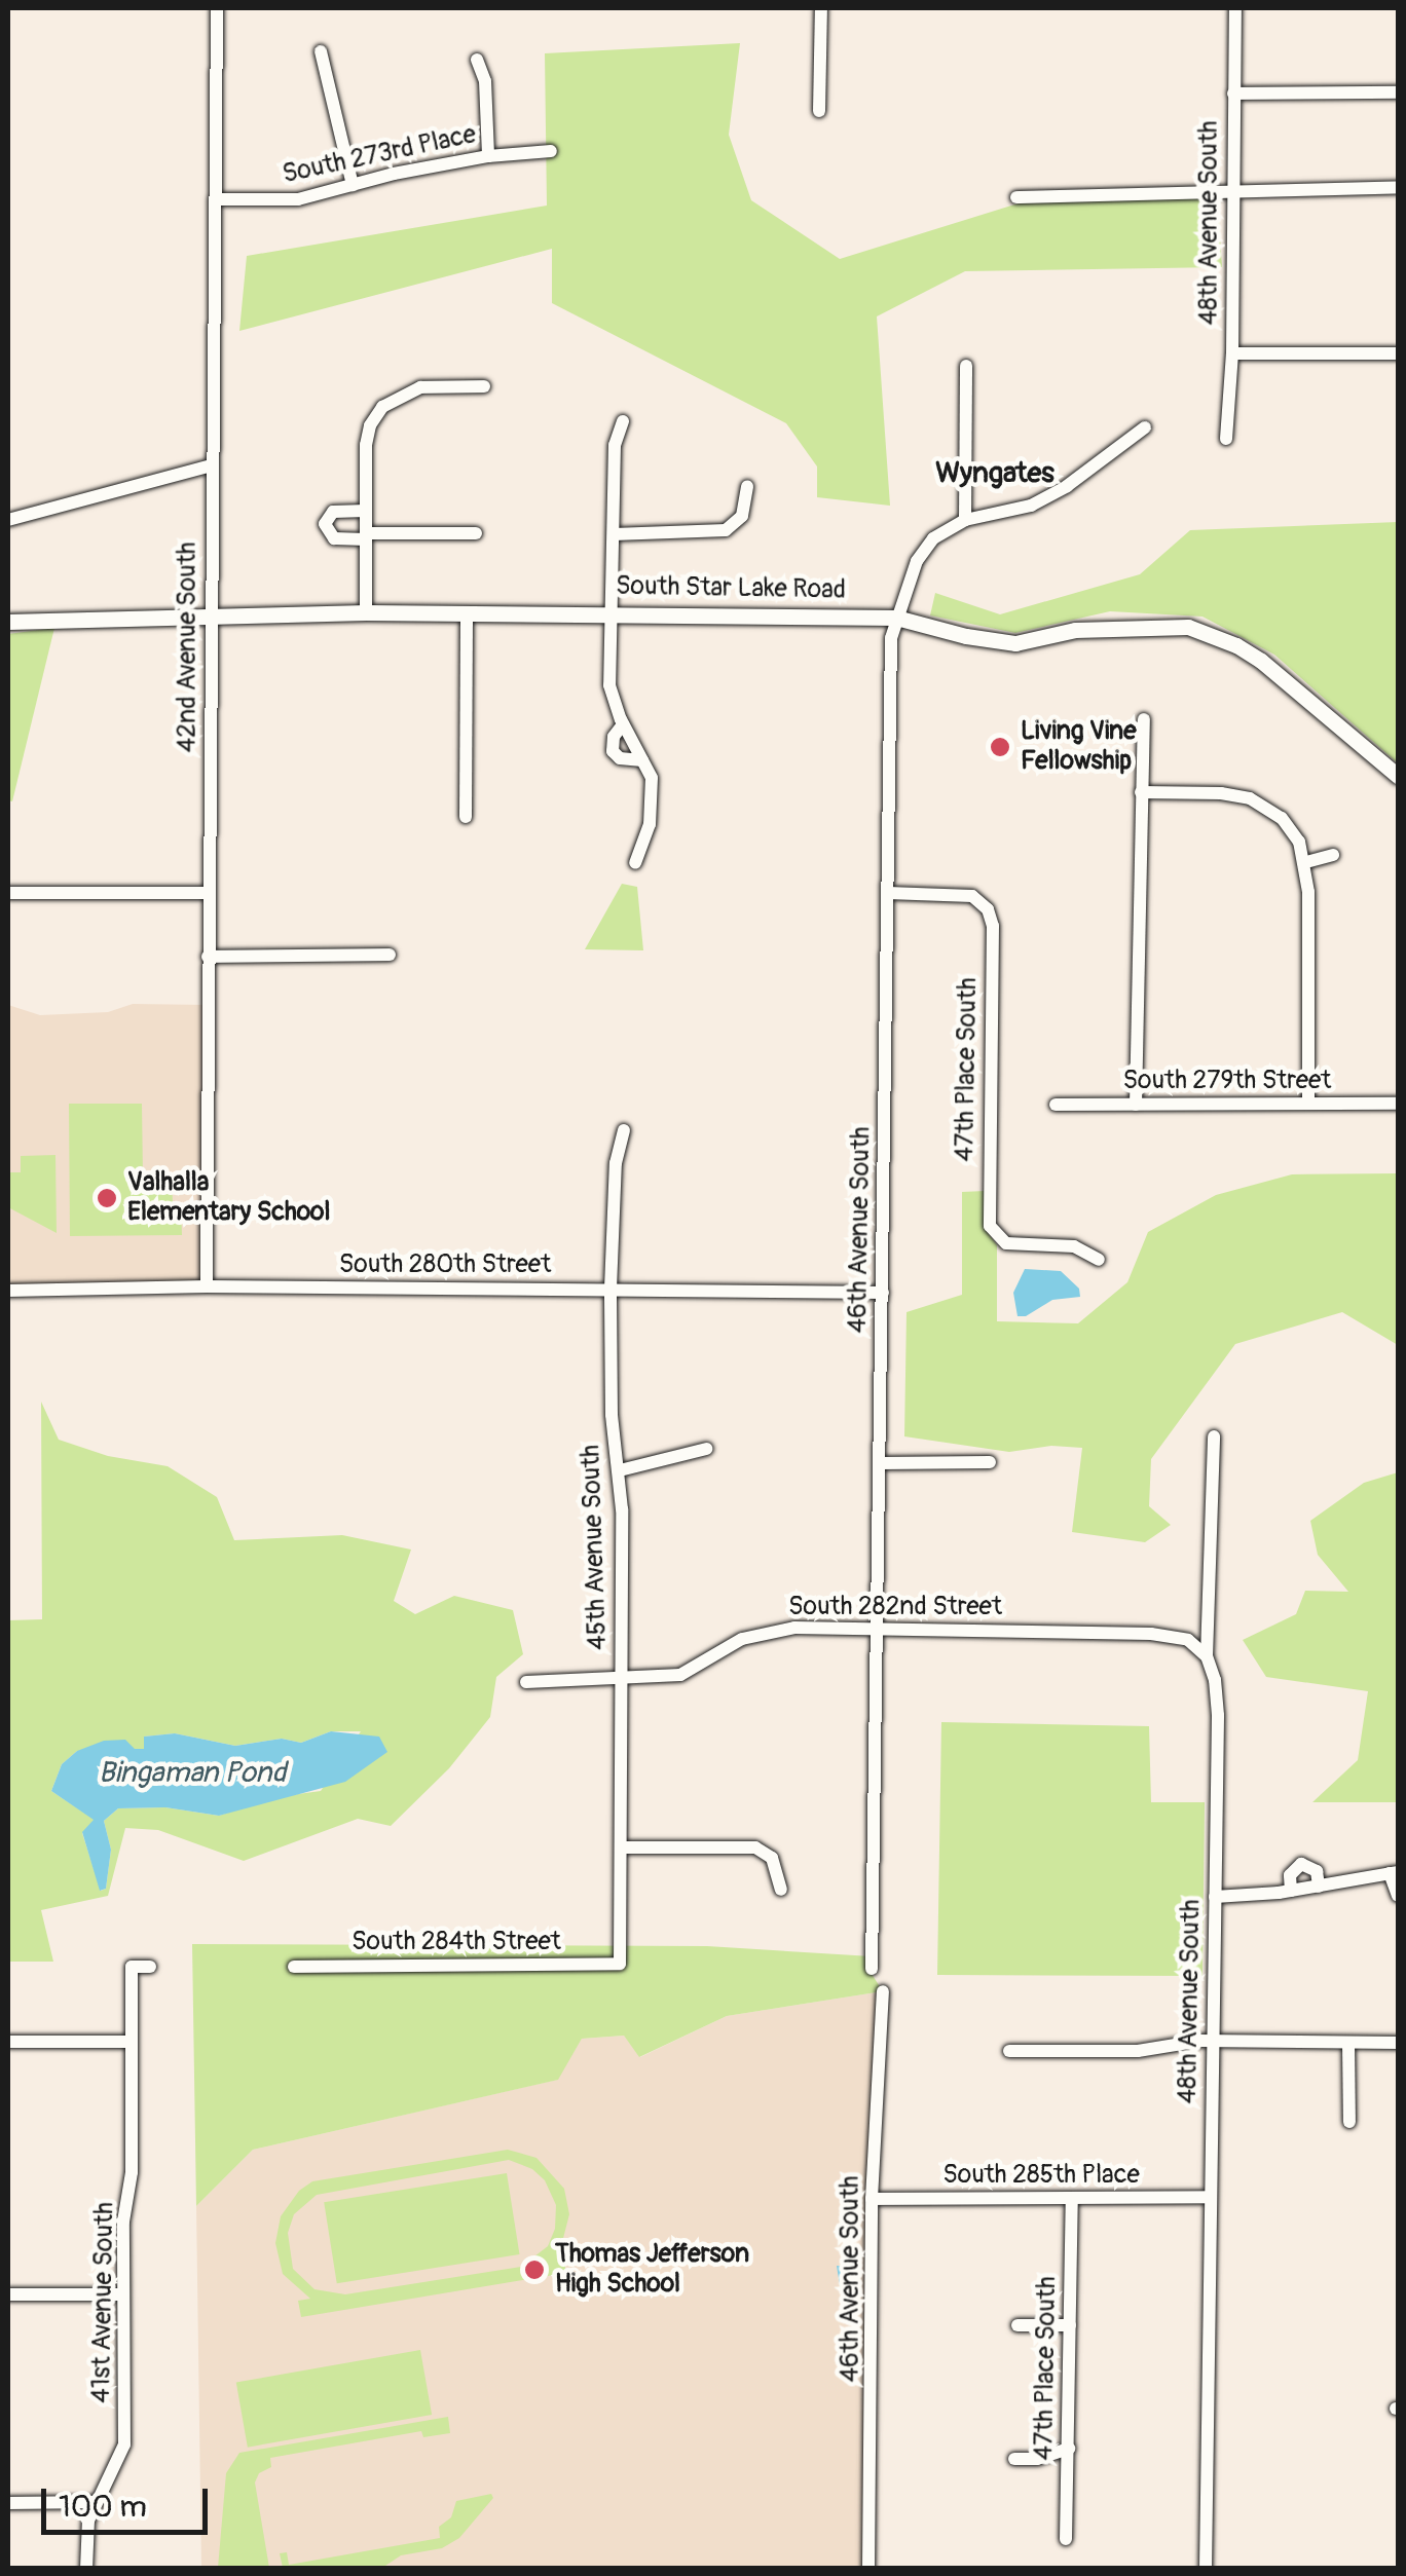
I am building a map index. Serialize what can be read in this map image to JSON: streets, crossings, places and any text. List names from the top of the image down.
{
  "streets": {
    "street": [
      "South 273rd Place",
      "48th Avenue South",
      "South Star Lake Road",
      "42nd Avenue South",
      "47th Place South",
      "South 279th Street",
      "46th Avenue South",
      "South 280th Street",
      "45th Avenue South",
      "South 282nd Street",
      "South 284th Street",
      "South 285th Place",
      "41st Avenue South"
    ]
  },
  "crossings": [
    ["South 273rd Place", "42nd Avenue South"],
    ["48th Avenue South", "South 282nd Street"],
    ["48th Avenue South", "South 285th Place"],
    ["South Star Lake Road", "42nd Avenue South"],
    ["South Star Lake Road", "46th Avenue South"],
    ["42nd Avenue South", "South 280th Street"],
    ["47th Place South", "46th Avenue South"],
    ["47th Place South", "South 285th Place"],
    ["46th Avenue South", "South 280th Street"],
    ["46th Avenue South", "South 282nd Street"],
    ["46th Avenue South", "South 285th Place"],
    ["South 280th Street", "45th Avenue South"],
    ["45th Avenue South", "South 282nd Street"],
    ["45th Avenue South", "South 284th Street"]
  ],
  "districts": ["Wyngates"],
  "water": ["Bingaman Pond"],
  "places": ["Living Vine Fellowship", "Valhalla Elementary School", "Thomas Jefferson High School"],
  "scale_bar": "100 m"
}
